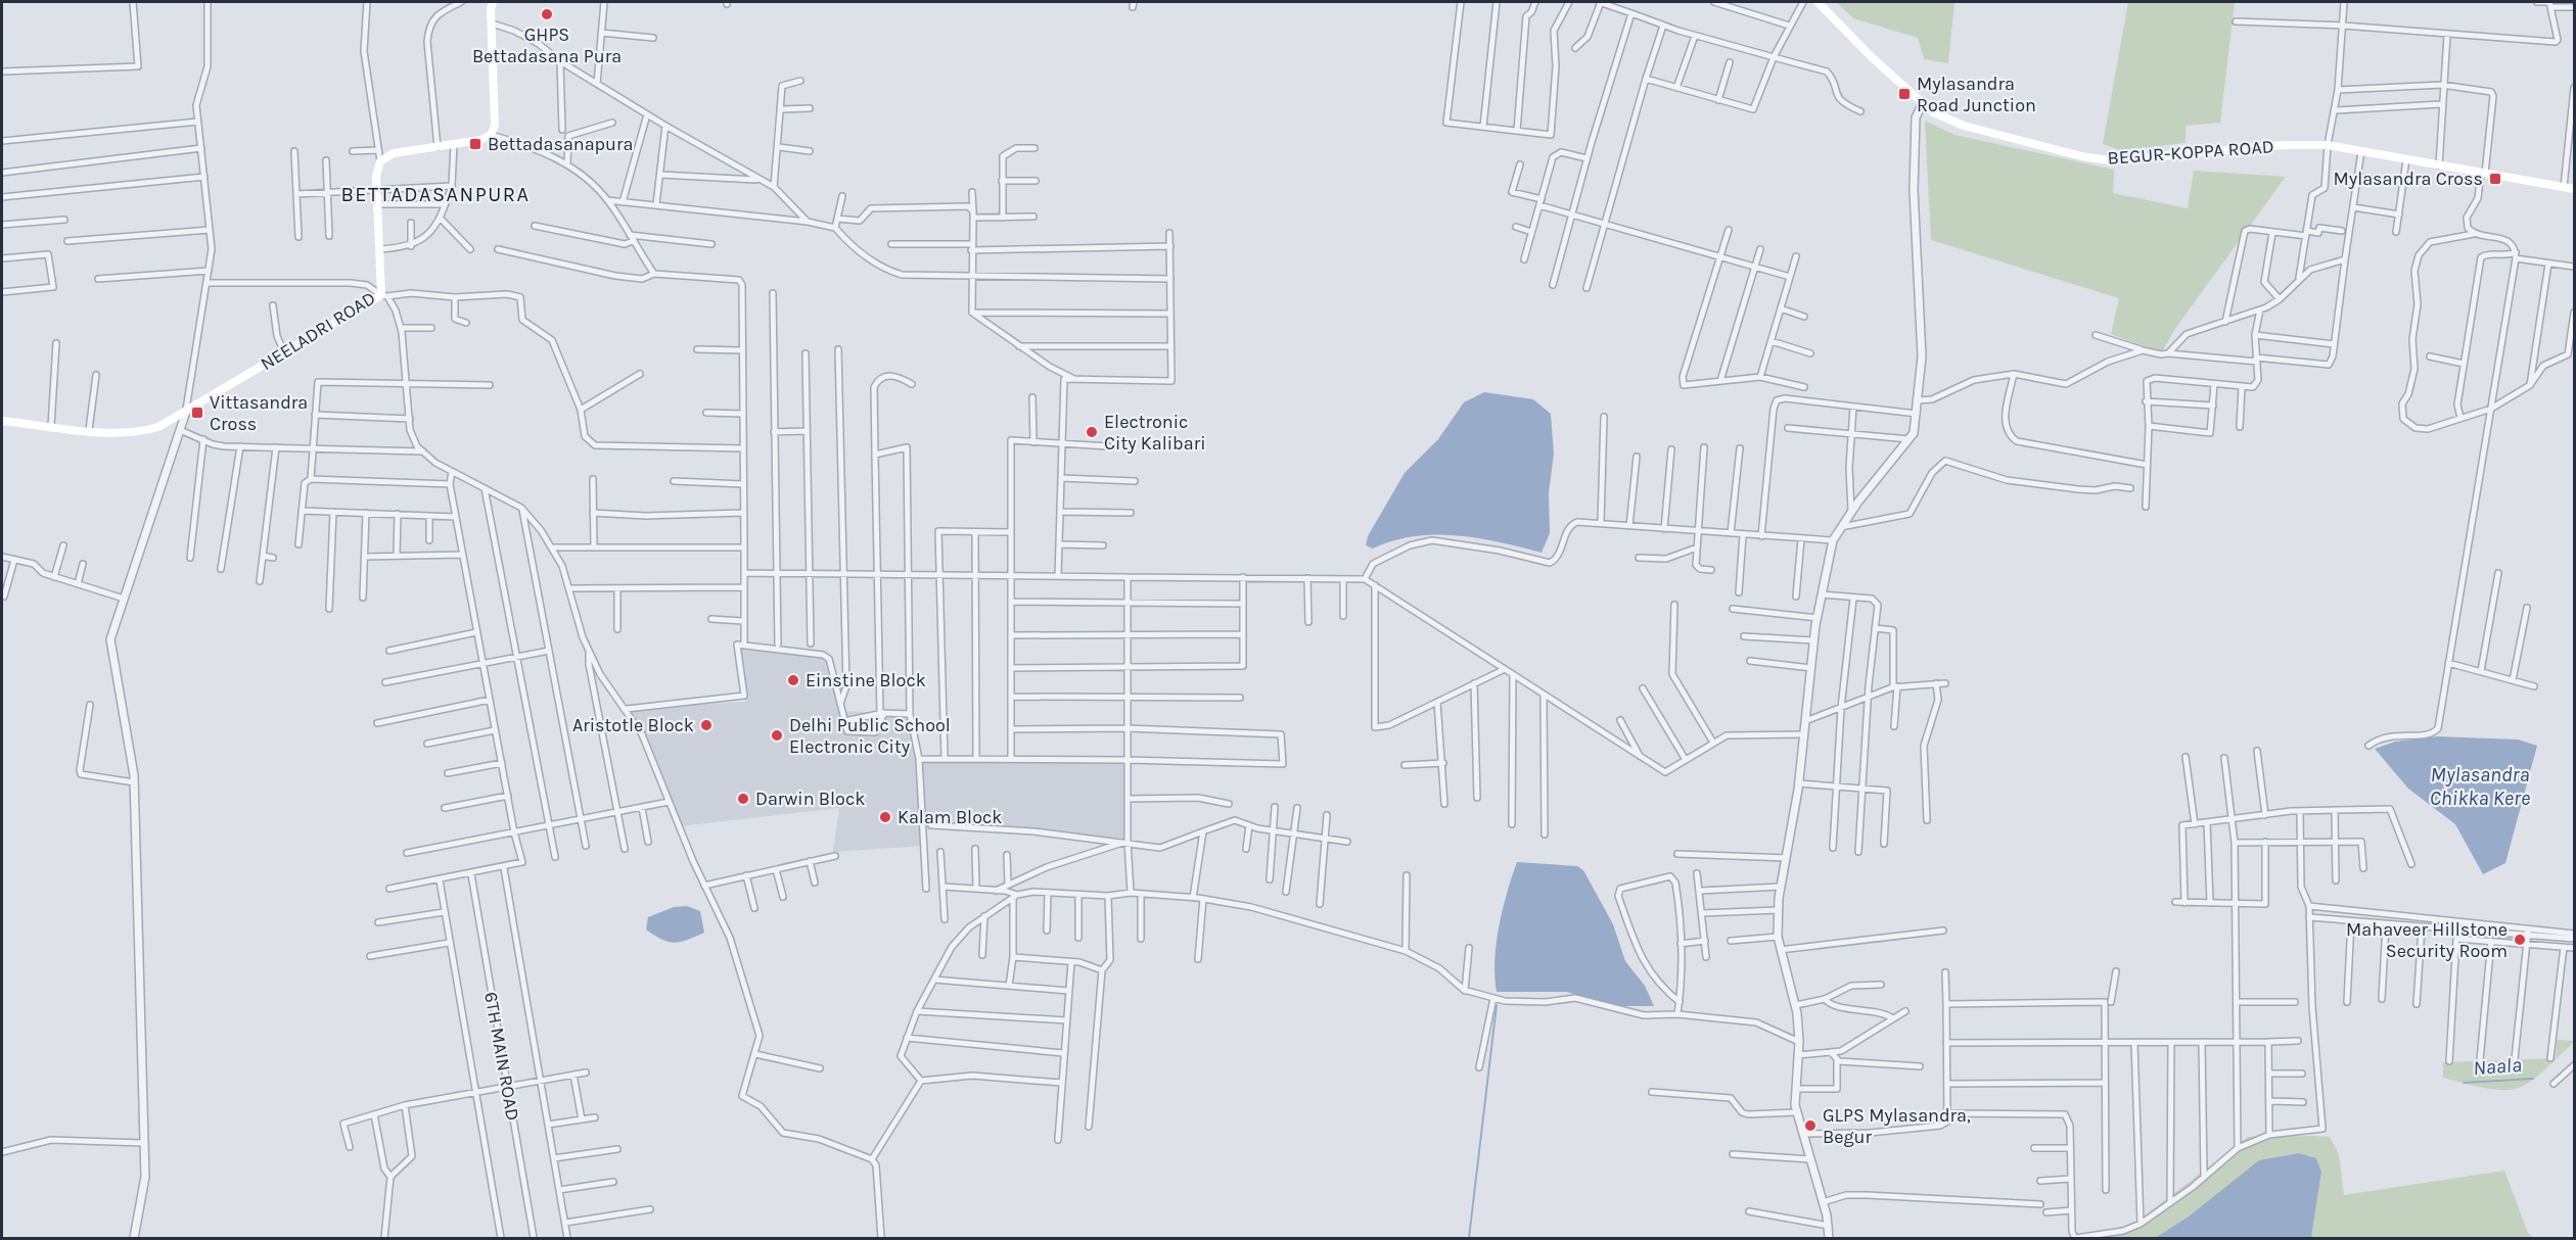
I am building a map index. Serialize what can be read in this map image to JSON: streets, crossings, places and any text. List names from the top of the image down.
{
  "streets": {
    "main road": ["BEGUR-KOPPA ROAD", "NEELADRI ROAD"],
    "street": ["6TH MAIN ROAD"]
  },
  "districts": ["BETTADASANPURA"],
  "water": ["Mylasandra Chikka Kere", "Naala"],
  "places": {
    "other": [
      "GHPS Bettadasana Pura",
      "Electronic City Kalibari",
      "Einstine Block",
      "Aristotle Block",
      "Delhi Public School Electronic City",
      "Darwin Block",
      "Kalam Block",
      "Mahaveer Hillstone Security Room",
      "GLPS Mylasandra, Begur"
    ],
    "transit": [
      "Mylasandra Road Junction",
      "Bettadasanapura",
      "Mylasandra Cross",
      "Vittasandra Cross"
    ]
  }
}
